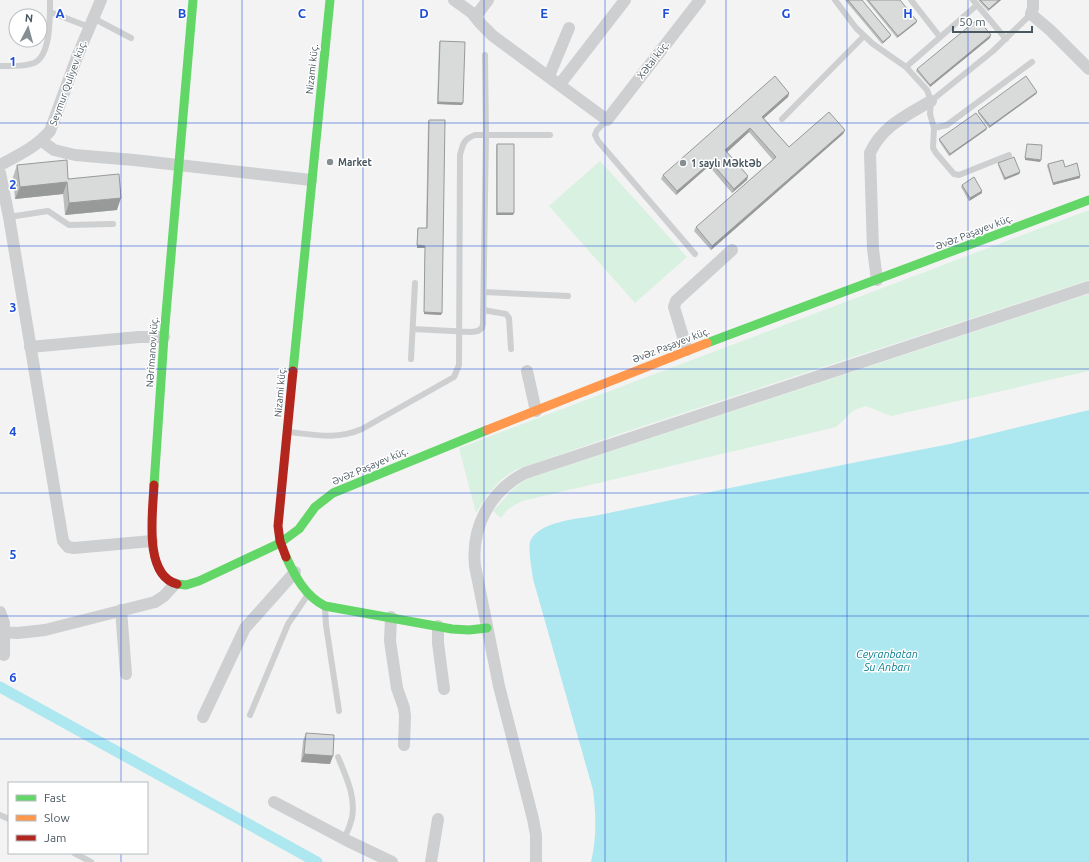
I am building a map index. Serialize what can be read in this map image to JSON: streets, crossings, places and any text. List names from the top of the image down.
{
  "streets": {
    "street": [
      "Xətai küç.",
      "Nizami küç.",
      "Seymur Quliyev küç.",
      "Əvəz Paşayev küç.",
      "Nərimanov küç."
    ]
  },
  "crossings": [
    ["Nizami küç.", "Əvəz Paşayev küç."]
  ],
  "water": ["Ceyranbatan Su Anbarı"],
  "places": ["Market", "1 saylı Məktəb"],
  "legend": ["Fast", "Slow", "Jam"],
  "scale_bar": "50 m",
  "north": "top",
  "grid": {
    "columns": [
      "A",
      "B",
      "C",
      "D",
      "E",
      "F",
      "G",
      "H"
    ],
    "rows": [
      "1",
      "2",
      "3",
      "4",
      "5",
      "6"
    ]
  }
}
